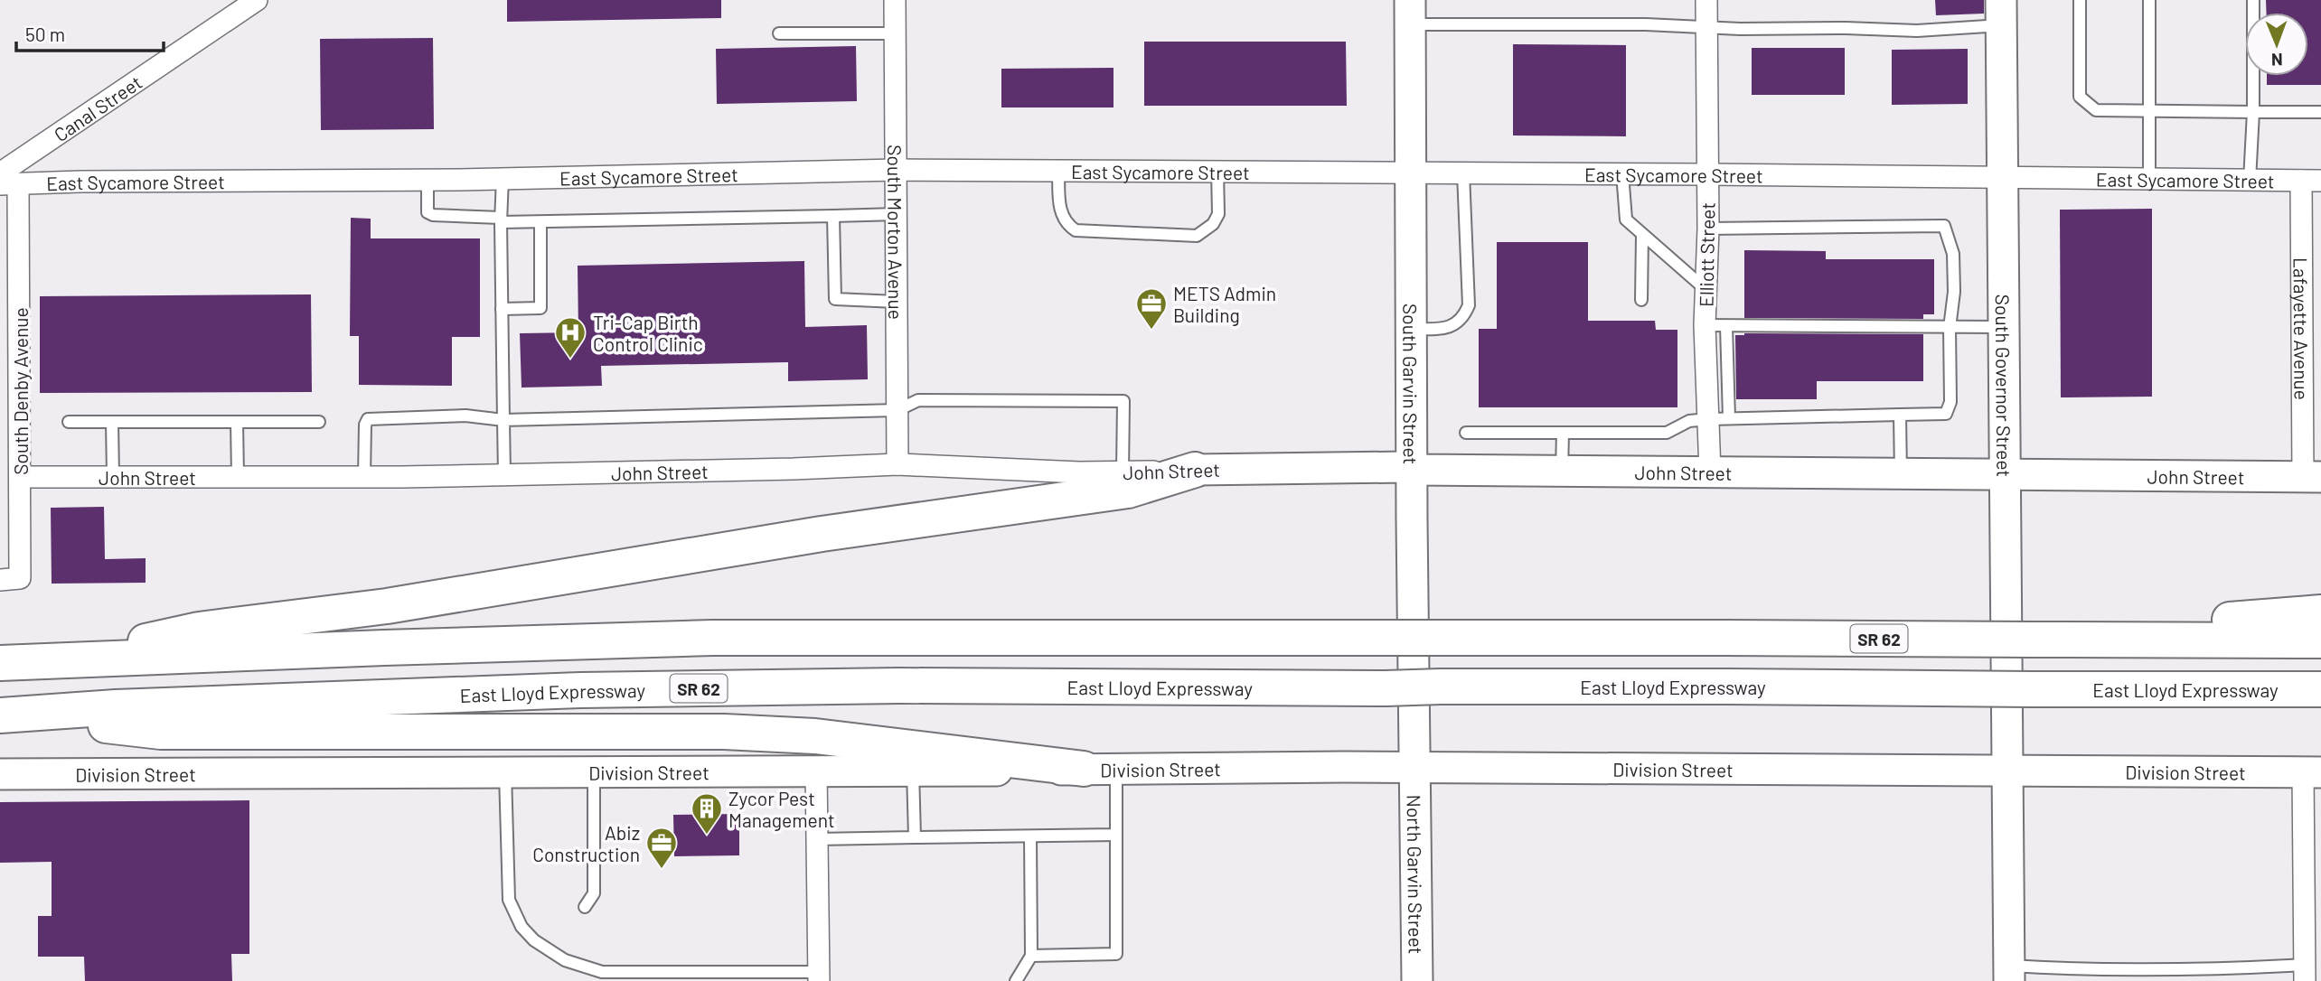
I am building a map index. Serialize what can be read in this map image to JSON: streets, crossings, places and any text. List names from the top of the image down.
{
  "streets": {
    "highway": ["SR 62", "East Lloyd Expressway"],
    "main road": [
      "South Garvin Street",
      "South Governor Street",
      "John Street",
      "Division Street",
      "North Garvin Street"
    ],
    "street": [
      "Canal Street",
      "East Sycamore Street",
      "South Morton Avenue",
      "Elliott Street",
      "Lafayette Avenue",
      "South Denby Avenue"
    ]
  },
  "crossings": [
    ["East Sycamore Street", "South Morton Avenue"],
    ["East Sycamore Street", "Elliott Street"],
    ["East Sycamore Street", "Lafayette Avenue"],
    ["East Sycamore Street", "South Garvin Street"],
    ["East Sycamore Street", "South Governor Street"],
    ["East Sycamore Street", "South Denby Avenue"],
    ["South Morton Avenue", "John Street"],
    ["Elliott Street", "John Street"],
    ["Lafayette Avenue", "John Street"],
    ["South Garvin Street", "John Street"],
    ["South Garvin Street", "Division Street"],
    ["South Garvin Street", "North Garvin Street"],
    ["South Governor Street", "John Street"],
    ["South Governor Street", "Division Street"],
    ["South Denby Avenue", "John Street"],
    ["Division Street", "North Garvin Street"]
  ],
  "places": {
    "office": ["METS Admin Building", "Abiz Construction"],
    "hospital": ["Tri-Cap Birth Control Clinic"],
    "building": ["Zycor Pest Management"]
  },
  "scale_bar": "50 m",
  "north": "bottom"
}
